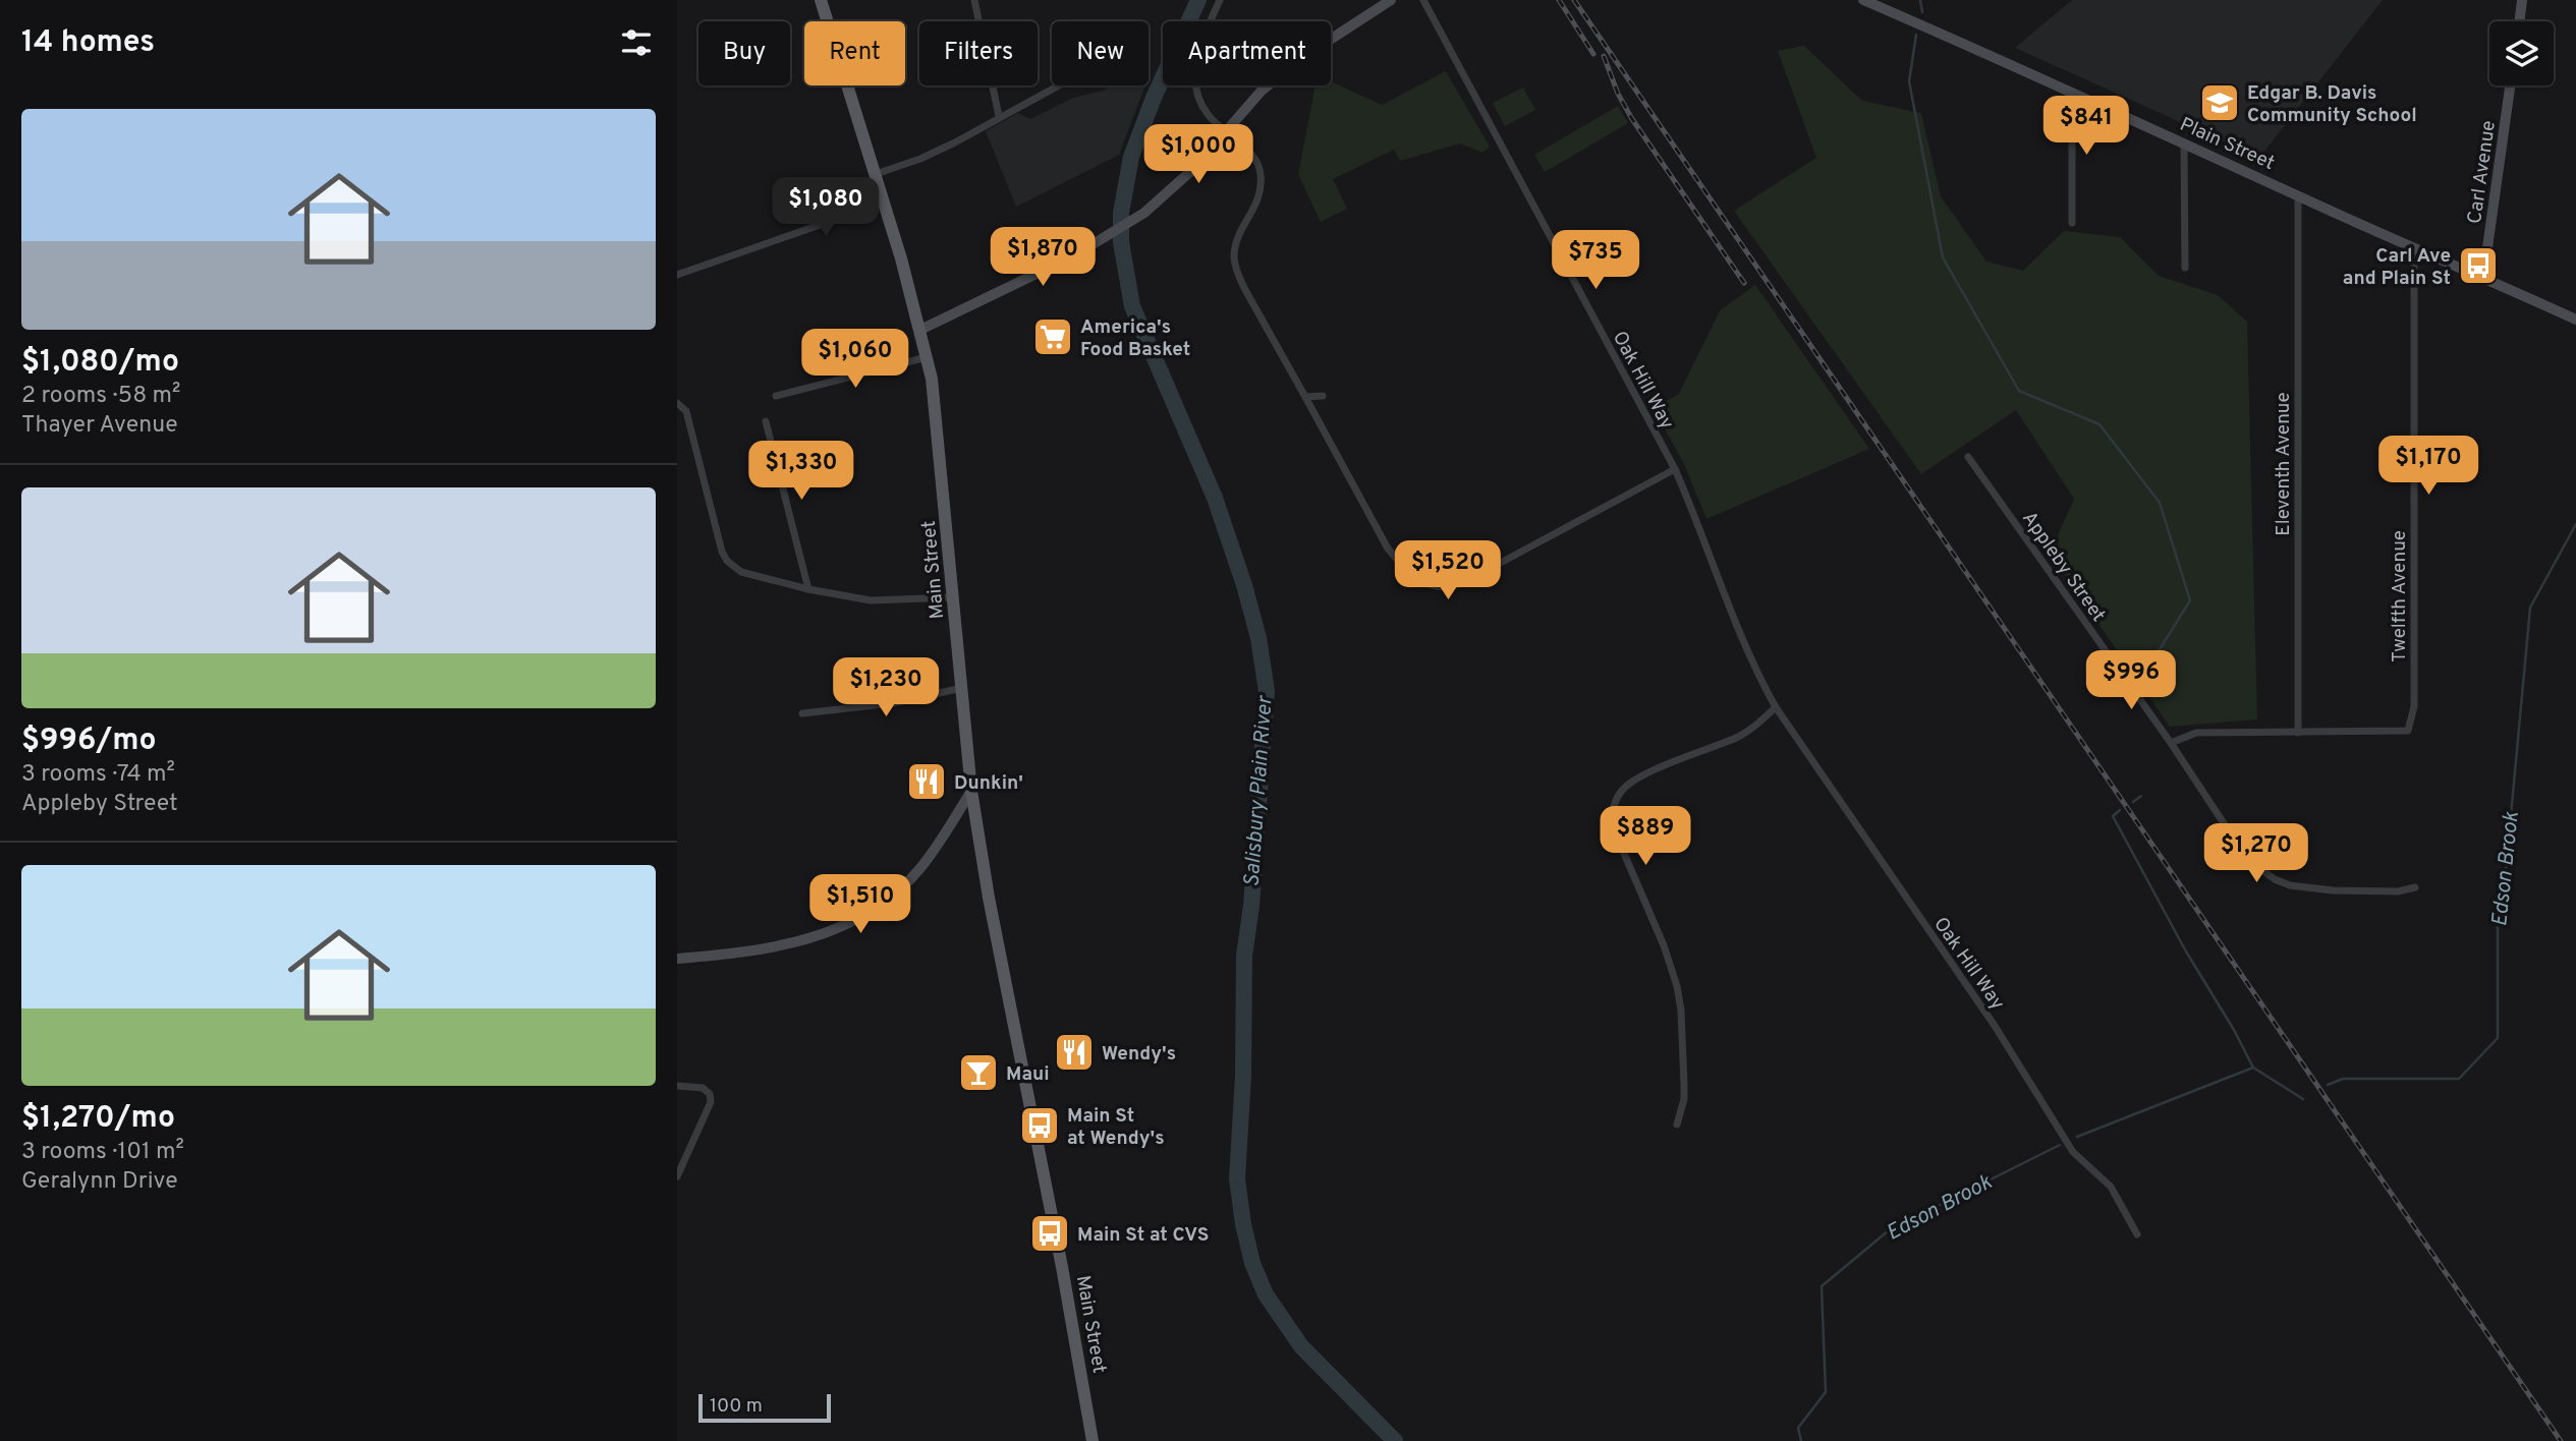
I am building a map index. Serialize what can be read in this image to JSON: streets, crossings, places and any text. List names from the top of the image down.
{
  "streets": {
    "main road": ["Plain Street", "Carl Avenue", "Main Street"],
    "street": [
      "Oak Hill Way",
      "Eleventh Avenue",
      "Appleby Street",
      "Twelfth Avenue"
    ]
  },
  "crossings": [
    ["Plain Street", "Carl Avenue"],
    ["Plain Street", "Eleventh Avenue"],
    ["Plain Street", "Twelfth Avenue"],
    ["Eleventh Avenue", "Twelfth Avenue"]
  ],
  "water": ["Salisbury Plain River", "Edson Brook"],
  "places": {
    "school or university": ["Edgar B. Davis Community School"],
    "bus stop": ["Carl Ave and Plain St", "Main St at Wendy's", "Main St at CVS"],
    "supermarket": ["America's Food Basket"],
    "restaurant": ["Dunkin'", "Wendy's"],
    "bar": ["Maui"]
  },
  "scale_bar": "100 m",
  "page": {
    "heading": "14 homes",
    "chip": [
      "Buy",
      "Rent",
      "Filters",
      "New",
      "Apartment"
    ],
    "list": [
      {
        "name": "$1,080/mo",
        "note": "2 rooms · 58 m² · Thayer Avenue"
      },
      {
        "name": "$996/mo",
        "note": "3 rooms · 74 m² · Appleby Street"
      },
      {
        "name": "$1,270/mo",
        "note": "3 rooms · 101 m² · Geralynn Drive"
      }
    ],
    "price": [
      "$841",
      "$1,000",
      "$1,080",
      "$1,870",
      "$735",
      "$1,060",
      "$1,170",
      "$1,330",
      "$1,520",
      "$996",
      "$1,230",
      "$889",
      "$1,270",
      "$1,510"
    ],
    "scale": "100 m"
  }
}
